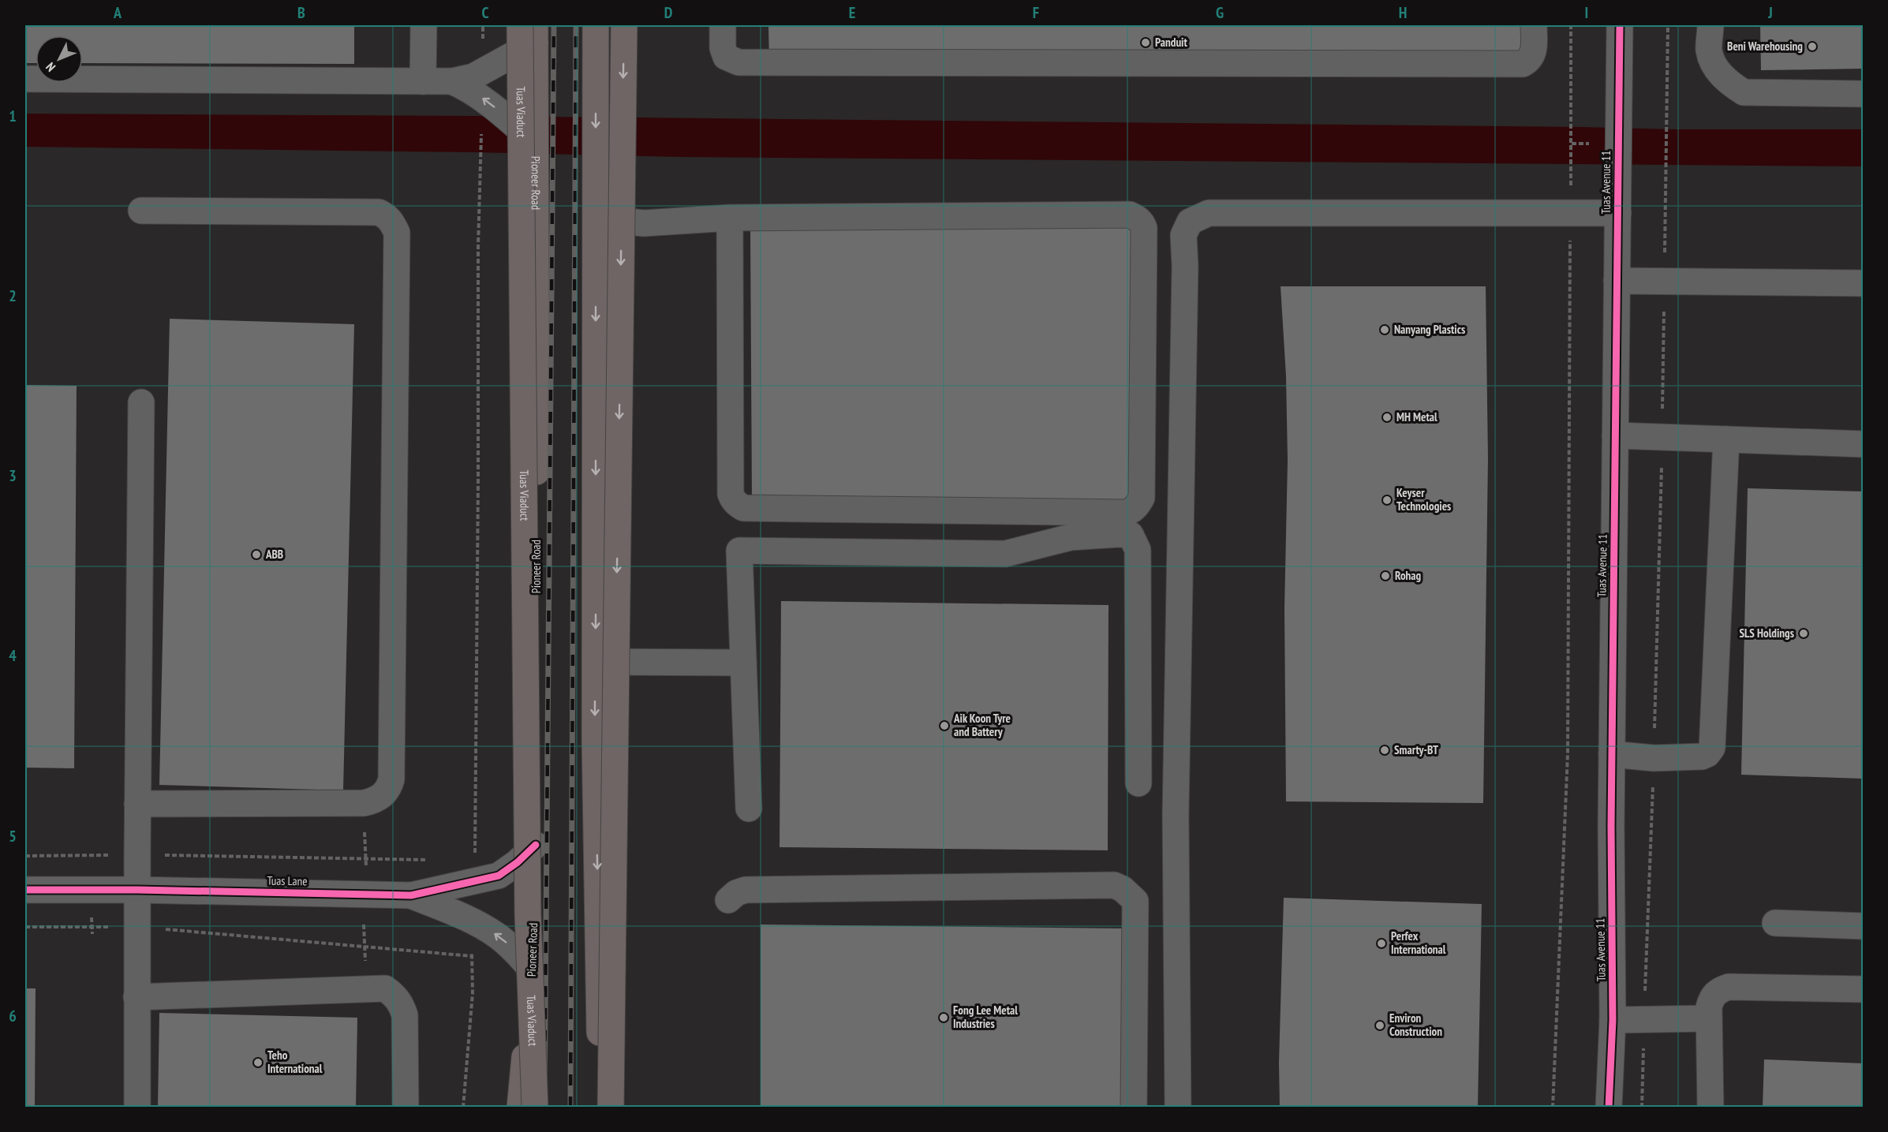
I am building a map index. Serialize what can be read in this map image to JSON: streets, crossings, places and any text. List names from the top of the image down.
{
  "streets": {
    "main road": ["Tuas Viaduct", "Pioneer Road"],
    "street": ["Tuas Avenue 11", "Tuas Lane"]
  },
  "crossings": [
    ["Tuas Viaduct", "Pioneer Road"],
    ["Pioneer Road", "Tuas Lane"]
  ],
  "places": [
    "Panduit",
    "Beni Warehousing",
    "Nanyang Plastics",
    "MH Metal",
    "Keyser Technologies",
    "ABB",
    "Rohag",
    "SLS Holdings",
    "Aik Koon Tyre and Battery",
    "Smarty-BT",
    "Perfex International",
    "Fong Lee Metal Industries",
    "Environ Construction",
    "Teho International"
  ],
  "north": "bottom left",
  "grid": {
    "columns": [
      "A",
      "B",
      "C",
      "D",
      "E",
      "F",
      "G",
      "H",
      "I",
      "J"
    ],
    "rows": [
      "1",
      "2",
      "3",
      "4",
      "5",
      "6"
    ]
  }
}
